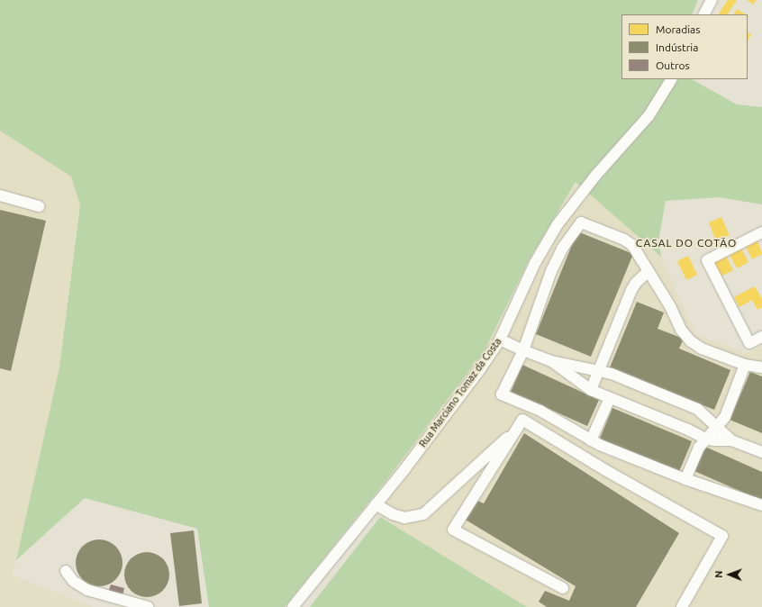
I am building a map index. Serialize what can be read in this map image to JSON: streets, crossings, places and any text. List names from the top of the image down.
{
  "streets": {
    "street": ["Rua Marciano Tomaz da Costa"]
  },
  "districts": ["CASAL DO COTÃO"],
  "legend": ["Moradias", "Indústria", "Outros"],
  "north": "left"
}
